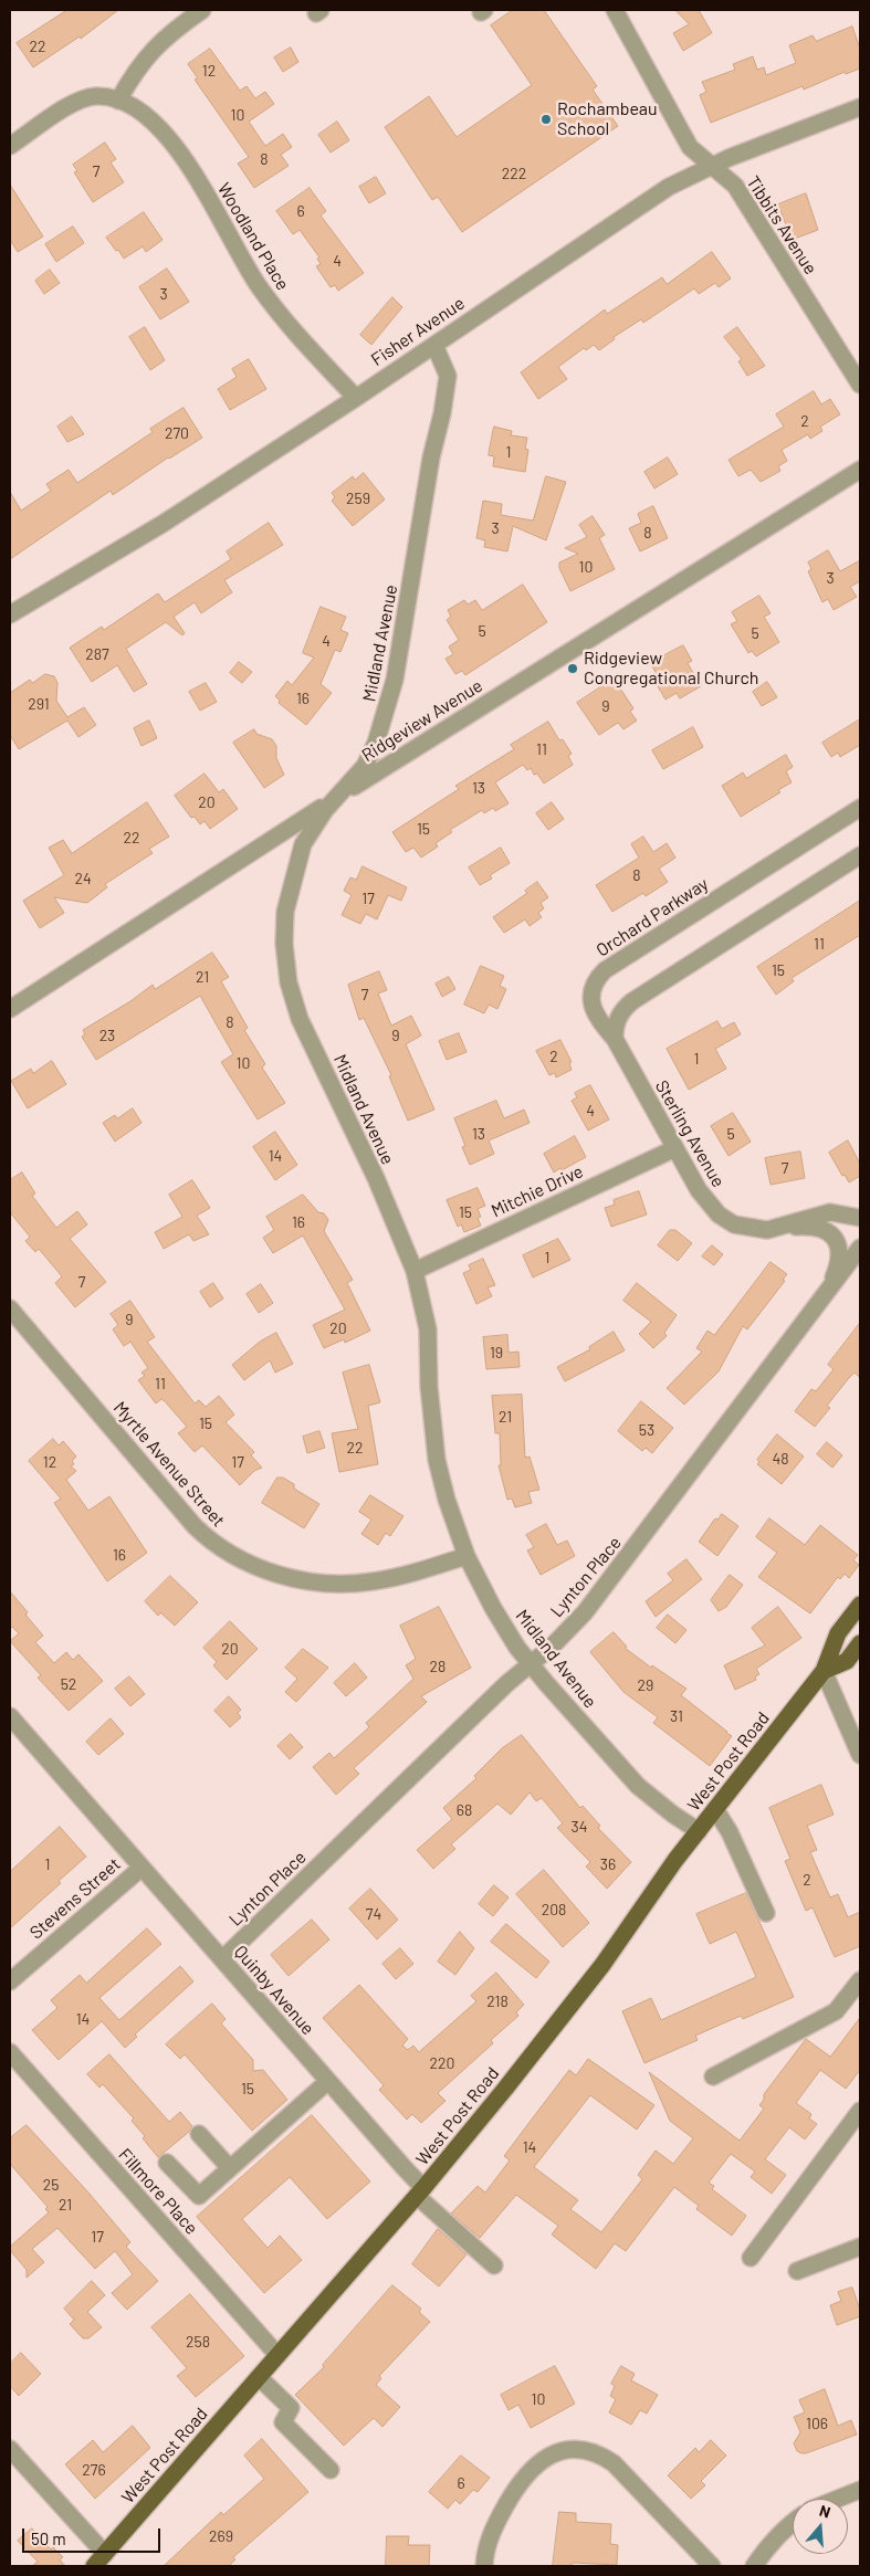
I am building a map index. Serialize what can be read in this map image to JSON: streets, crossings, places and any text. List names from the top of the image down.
{
  "streets": {
    "main road": ["West Post Road"],
    "street": [
      "Tibbits Avenue",
      "Woodland Place",
      "Fisher Avenue",
      "Midland Avenue",
      "Ridgeview Avenue",
      "Orchard Parkway",
      "Sterling Avenue",
      "Mitchie Drive",
      "Myrtle Avenue Street",
      "Lynton Place",
      "Stevens Street",
      "Quinby Avenue",
      "Fillmore Place"
    ]
  },
  "crossings": [
    ["Tibbits Avenue", "Fisher Avenue"],
    ["Woodland Place", "Fisher Avenue"],
    ["Fisher Avenue", "Midland Avenue"],
    ["Midland Avenue", "Ridgeview Avenue"],
    ["Midland Avenue", "Mitchie Drive"],
    ["Midland Avenue", "Myrtle Avenue Street"],
    ["Midland Avenue", "Lynton Place"],
    ["Midland Avenue", "West Post Road"],
    ["Orchard Parkway", "Sterling Avenue"],
    ["Sterling Avenue", "Mitchie Drive"],
    ["Sterling Avenue", "Lynton Place"],
    ["Lynton Place", "Quinby Avenue"],
    ["West Post Road", "Quinby Avenue"],
    ["West Post Road", "Fillmore Place"],
    ["Stevens Street", "Quinby Avenue"]
  ],
  "places": ["Rochambeau School", "Ridgeview Congregational Church"],
  "house_numbers": [
    "22",
    "12",
    "10",
    "8",
    "7",
    "222",
    "6",
    "4",
    "3",
    "2",
    "270",
    "1",
    "259",
    "3",
    "8",
    "10",
    "3",
    "5",
    "5",
    "4",
    "287",
    "16",
    "291",
    "9",
    "11",
    "13",
    "20",
    "15",
    "22",
    "8",
    "24",
    "17",
    "11",
    "15",
    "21",
    "7",
    "8",
    "23",
    "9",
    "2",
    "1",
    "10",
    "4",
    "13",
    "5",
    "14",
    "7",
    "15",
    "16",
    "1",
    "7",
    "9",
    "20",
    "19",
    "11",
    "21",
    "15",
    "53",
    "22",
    "48",
    "12",
    "17",
    "16",
    "20",
    "28",
    "52",
    "29",
    "31",
    "68",
    "34",
    "1",
    "36",
    "2",
    "208",
    "74",
    "218",
    "14",
    "220",
    "15",
    "14",
    "25",
    "21",
    "17",
    "258",
    "10",
    "106",
    "276",
    "6",
    "269"
  ],
  "scale_bar": "50 m",
  "north": "top"
}
